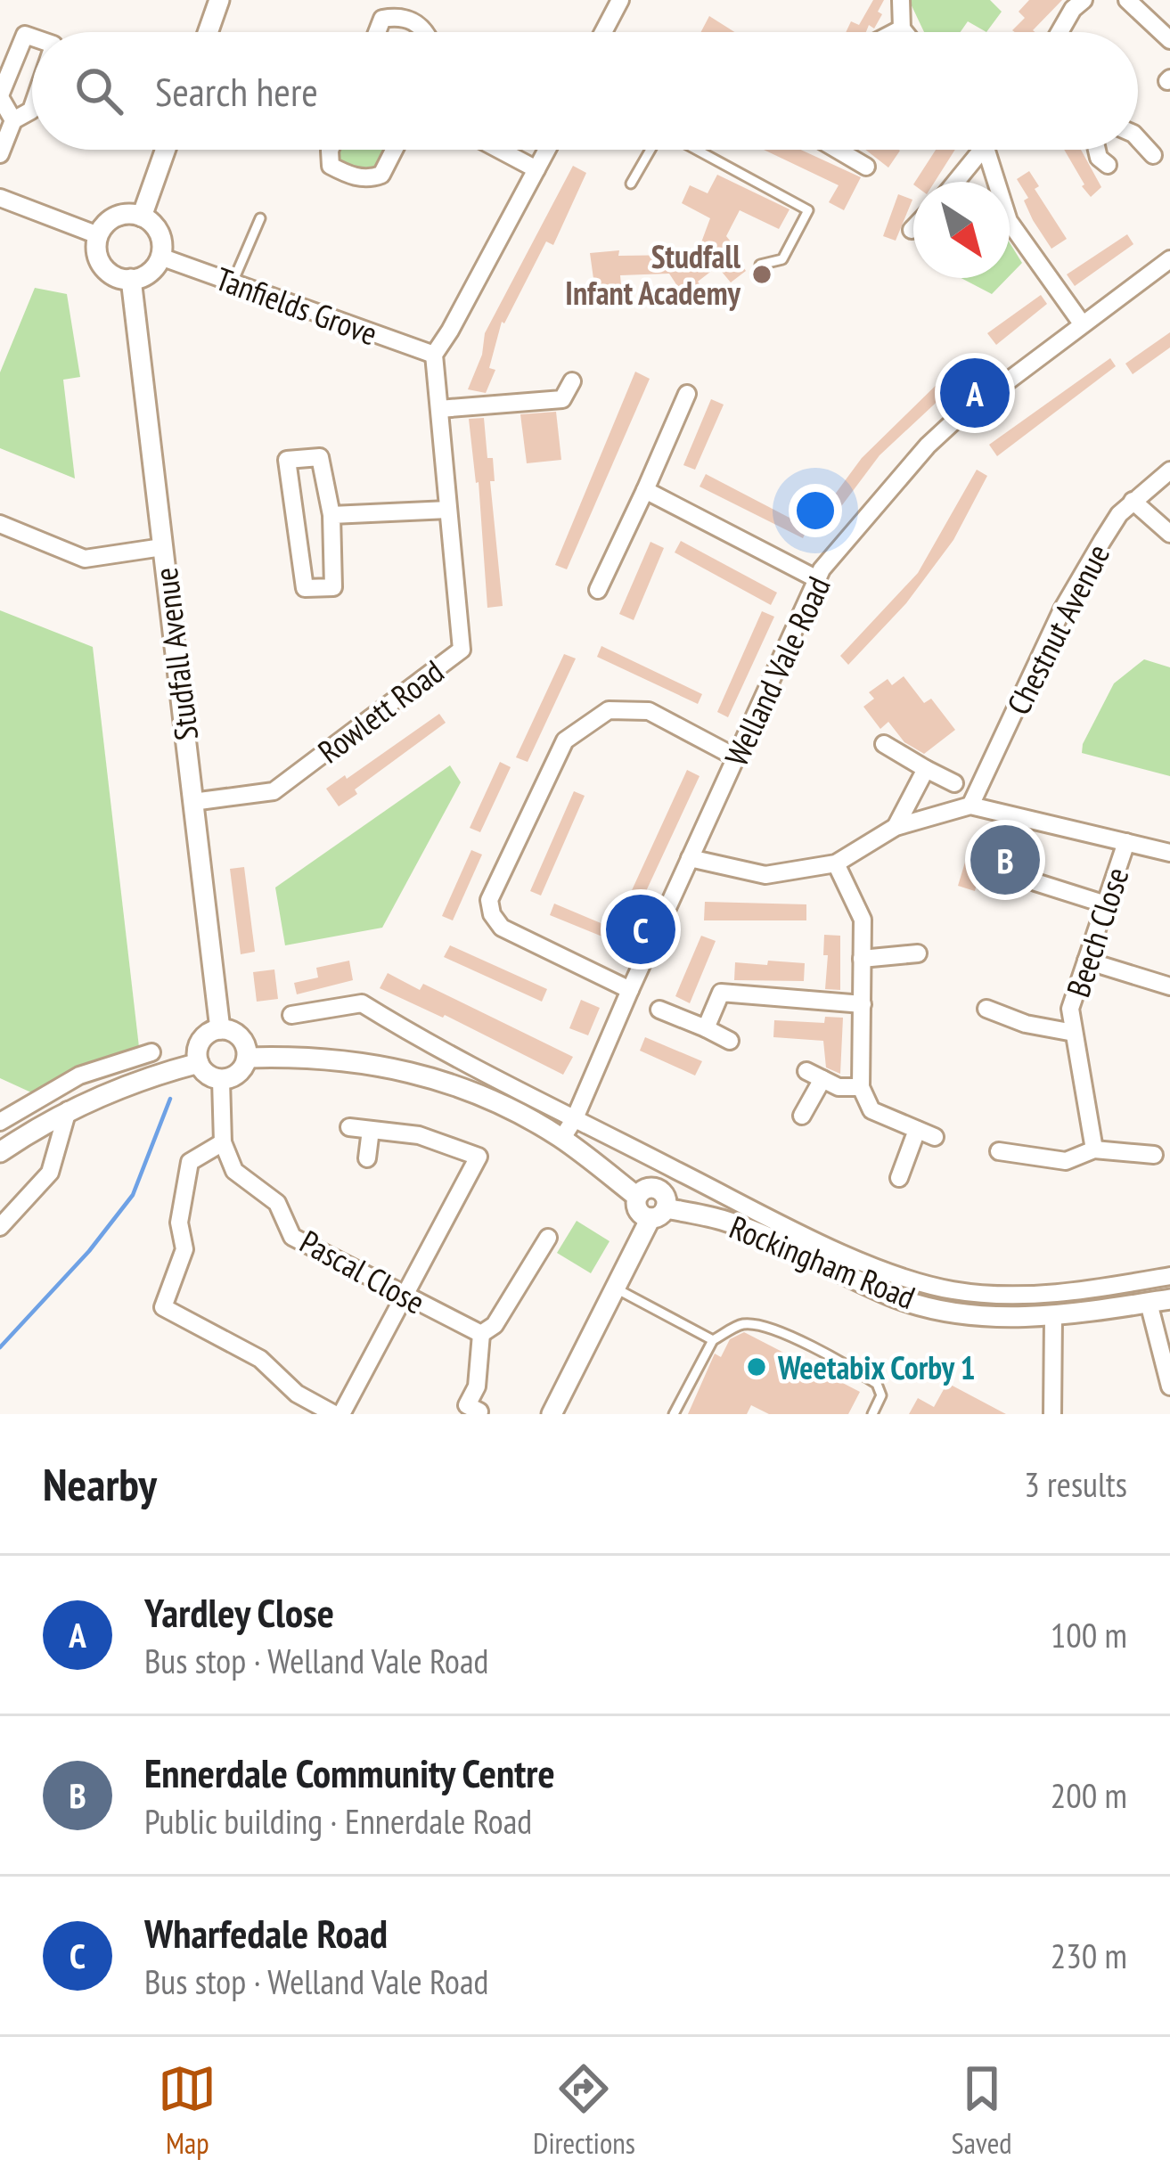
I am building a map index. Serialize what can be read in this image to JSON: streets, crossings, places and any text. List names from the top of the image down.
{
  "streets": {
    "street": [
      "Tanfields Grove",
      "Chestnut Avenue",
      "Studfall Avenue",
      "Welland Vale Road",
      "Rowlett Road",
      "Beech Close",
      "Rockingham Road",
      "Pascal Close"
    ]
  },
  "crossings": [
    ["Tanfields Grove", "Studfall Avenue"],
    ["Tanfields Grove", "Rowlett Road"],
    ["Studfall Avenue", "Rowlett Road"]
  ],
  "places": ["Studfall Infant Academy", "Weetabix Corby 1"],
  "north": "bottom right",
  "page": {
    "search": "Search here",
    "pins": ["A", "B", "C"],
    "heading": ["Nearby", "3 results"],
    "list": [
      {
        "mark": "A",
        "name": "Yardley Close",
        "note": "Bus stop · Welland Vale Road",
        "value": "100 m"
      },
      {
        "mark": "B",
        "name": "Ennerdale Community Centre",
        "note": "Public building · Ennerdale Road",
        "value": "200 m"
      },
      {
        "mark": "C",
        "name": "Wharfedale Road",
        "note": "Bus stop · Welland Vale Road",
        "value": "230 m"
      }
    ],
    "nav": ["Map", "Directions", "Saved"]
  }
}
